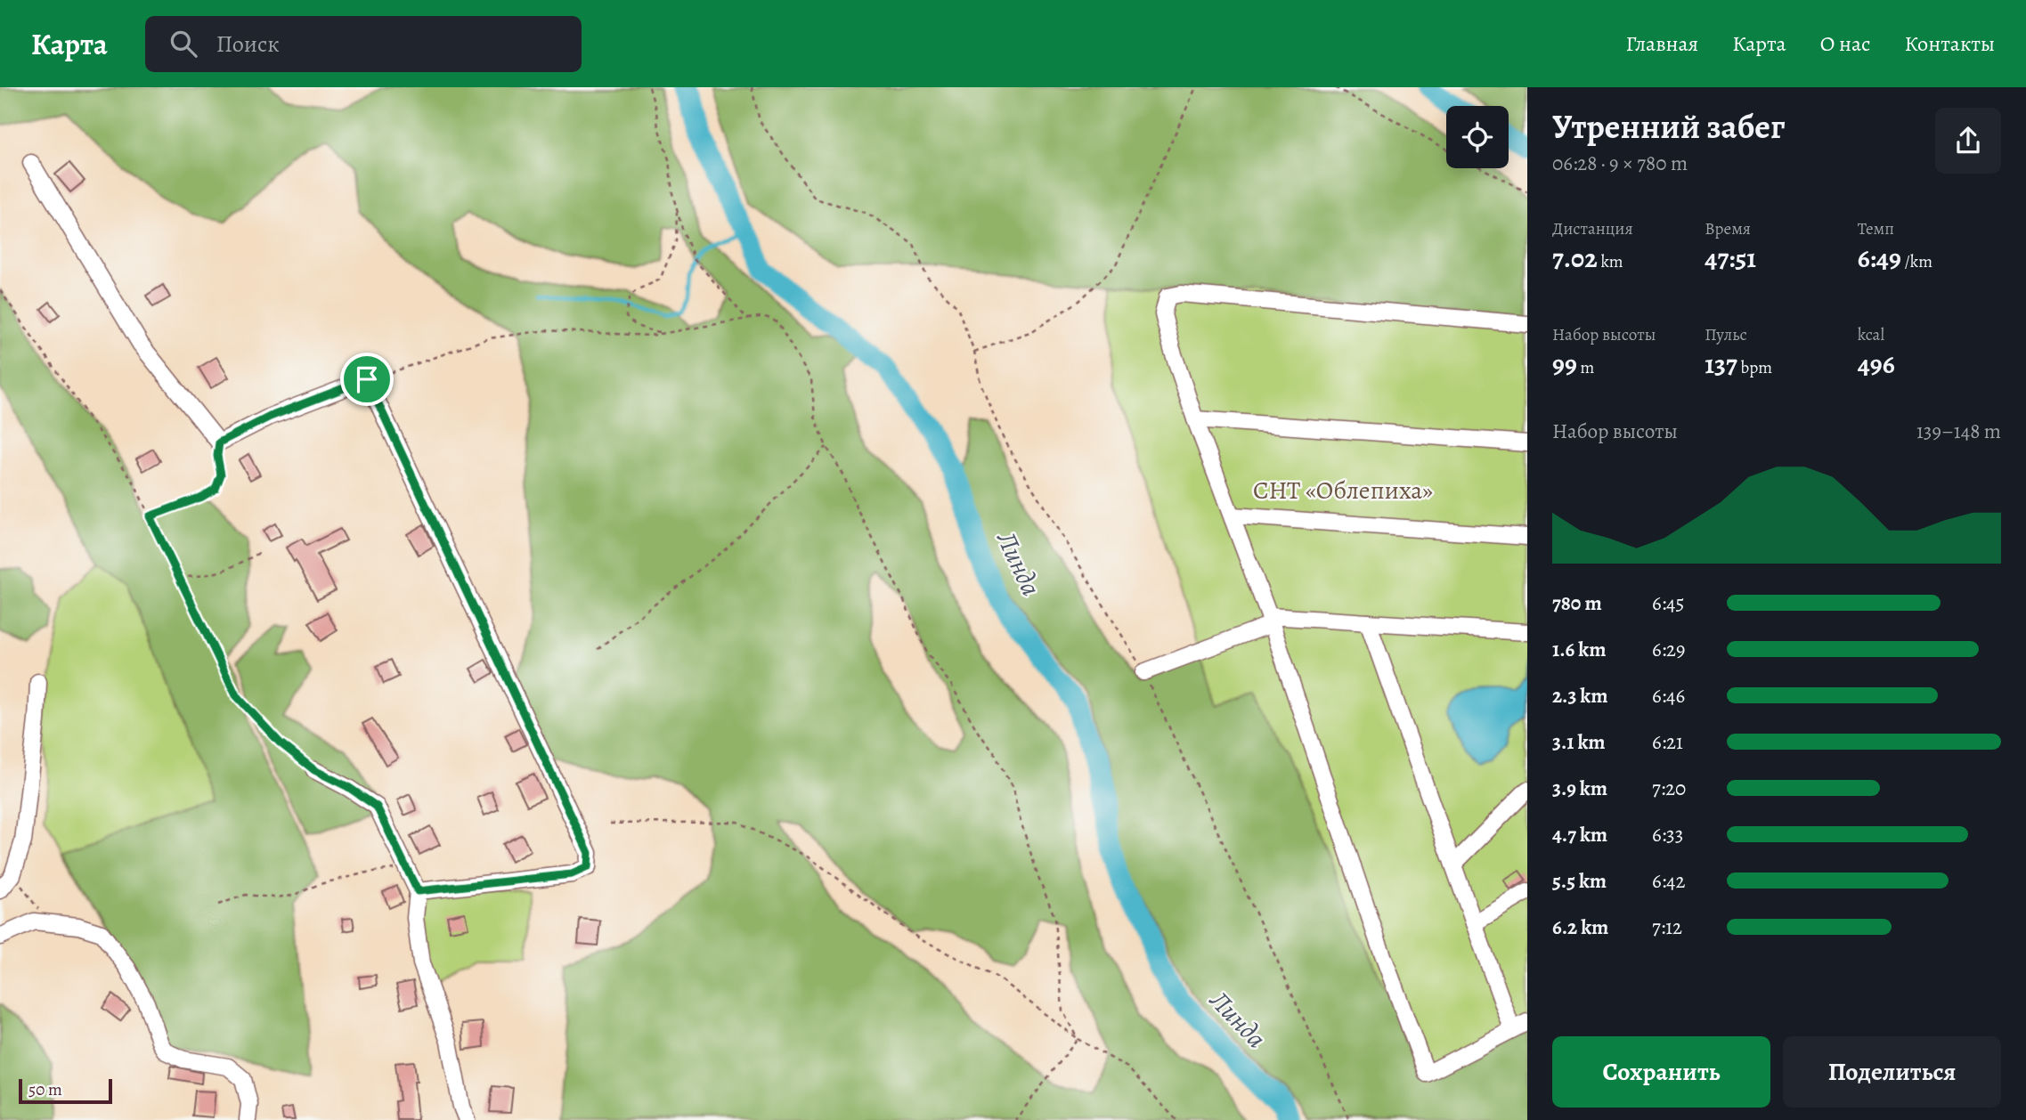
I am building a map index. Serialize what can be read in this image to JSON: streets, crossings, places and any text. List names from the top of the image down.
{
  "water": ["Линда"],
  "parks": ["СНТ «Облепиха»"],
  "scale_bar": "50 m",
  "page": {
    "header": "Карта",
    "search": "Поиск",
    "nav": [
      "Главная",
      "Карта",
      "О нас",
      "Контакты"
    ],
    "heading": ["Утренний забег", "06:28 · 9 × 780 m"],
    "stats": [
      ["Дистанция", "7.02 km"],
      ["Время", "47:51"],
      ["Темп", "6:49 /km"],
      ["Набор высоты", "99 m"],
      ["Пульс", "137 bpm"],
      ["kcal", "496"]
    ],
    "chart": ["Набор высоты", "139–148 m"],
    "list": [
      {
        "name": "780 m",
        "note": "6:45"
      },
      {
        "name": "1.6 km",
        "note": "6:29"
      },
      {
        "name": "2.3 km",
        "note": "6:46"
      },
      {
        "name": "3.1 km",
        "note": "6:21"
      },
      {
        "name": "3.9 km",
        "note": "7:20"
      },
      {
        "name": "4.7 km",
        "note": "6:33"
      },
      {
        "name": "5.5 km",
        "note": "6:42"
      },
      {
        "name": "6.2 km",
        "note": "7:12"
      }
    ],
    "buttons": ["Сохранить", "Поделиться"],
    "scale": "50 m"
  }
}
